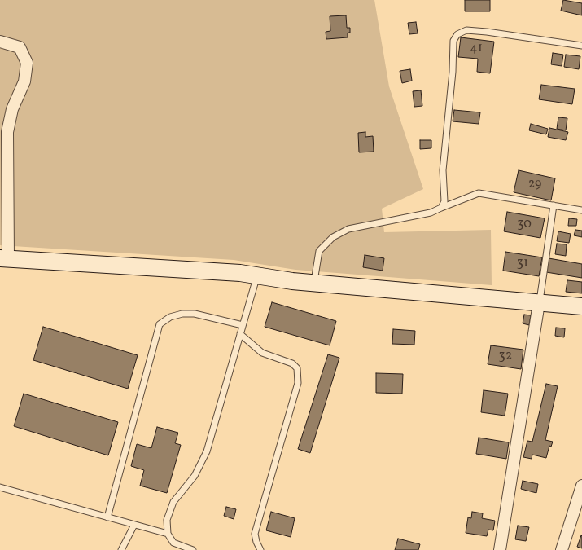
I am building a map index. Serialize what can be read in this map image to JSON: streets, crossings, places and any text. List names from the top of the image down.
{
  "house_numbers": [
    "41",
    "29",
    "30",
    "31",
    "32"
  ]
}
